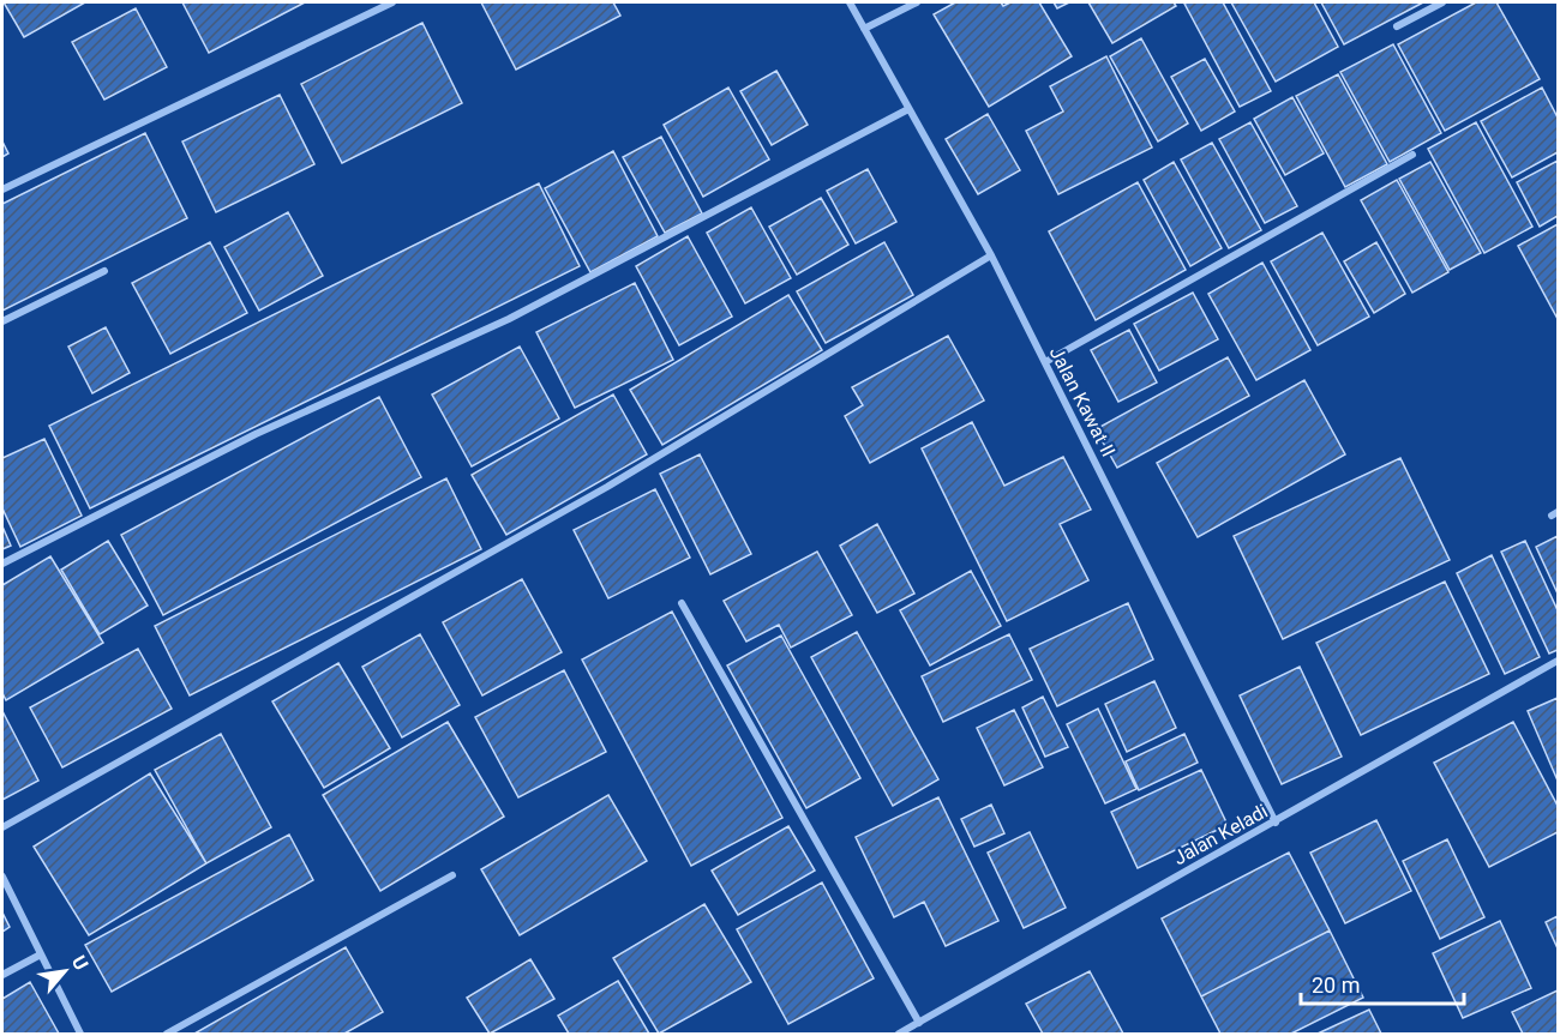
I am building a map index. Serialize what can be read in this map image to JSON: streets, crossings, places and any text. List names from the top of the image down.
{
  "streets": {
    "street": ["Jalan Kawat II", "Jalan Keladi"]
  },
  "crossings": [
    ["Jalan Kawat II", "Jalan Keladi"]
  ],
  "scale_bar": "20 m",
  "north": "top right"
}
